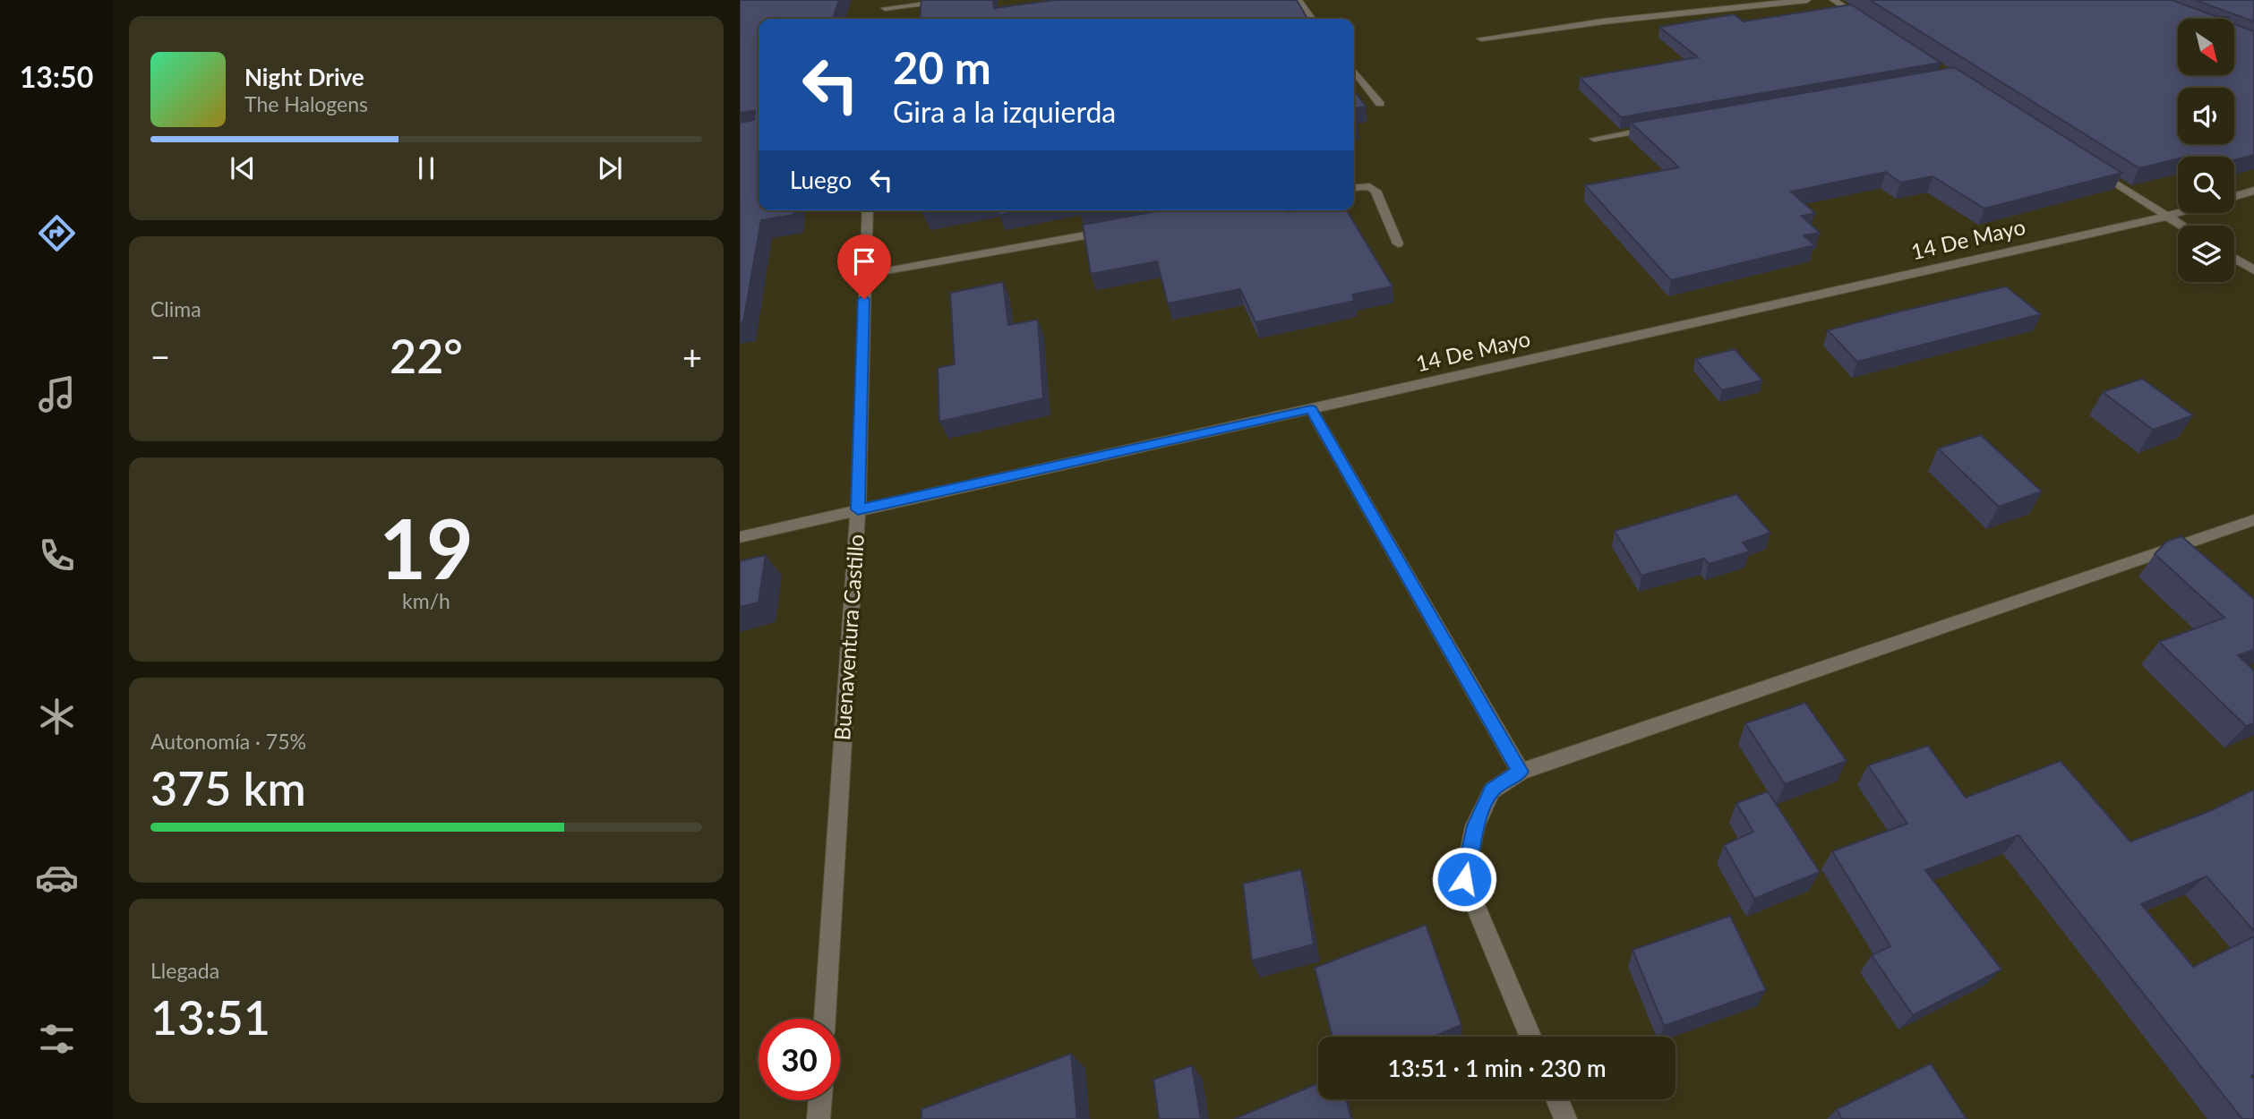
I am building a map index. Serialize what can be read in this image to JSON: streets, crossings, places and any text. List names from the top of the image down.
{
  "streets": {
    "street": ["14 De Mayo", "Buenaventura Castillo"]
  },
  "crossings": [
    ["14 De Mayo", "Buenaventura Castillo"]
  ],
  "north": "bottom right",
  "page": {
    "tabs": "13:50",
    "turn": ["20 m", "Gira a la izquierda"],
    "song": ["Night Drive", "The Halogens"],
    "then": "Luego",
    "tile": [
      "Clima",
      ["19", "km/h"],
      ["Autonomía · 75%", "375 km"],
      ["Llegada", "13:51"]
    ],
    "heat": ["−", "22°", "+"],
    "limit": "30",
    "trip": "13:51 · 1 min · 230 m"
  }
}
